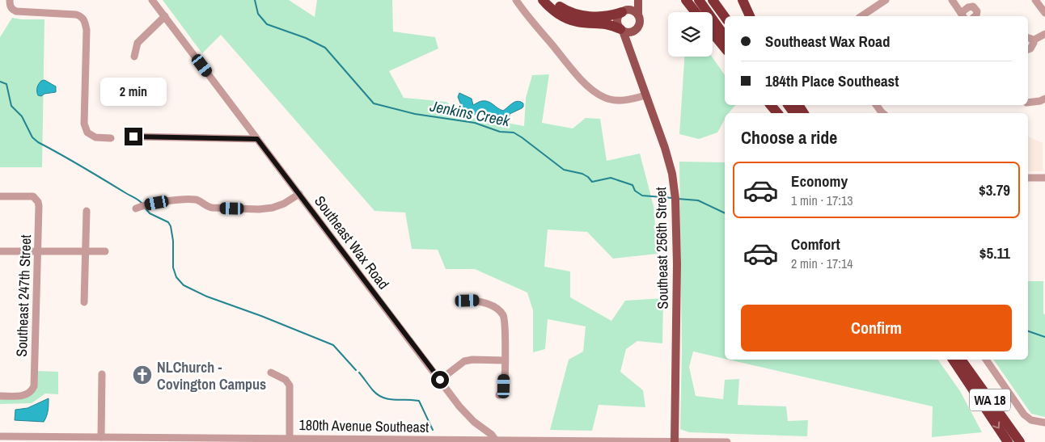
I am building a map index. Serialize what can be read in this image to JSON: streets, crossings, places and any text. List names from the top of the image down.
{
  "streets": {
    "highway": ["WA 18"],
    "main road": ["Southeast 256th Street"],
    "street": ["Southeast Wax Road", "Southeast 247th Street", "180th Avenue Southeast"]
  },
  "crossings": [
    ["Southeast Wax Road", "180th Avenue Southeast"],
    ["Southeast 256th Street", "180th Avenue Southeast"]
  ],
  "water": ["Jenkins Creek"],
  "places": {
    "church": ["NLChurch - Covington Campus"]
  },
  "page": {
    "banner": ["Southeast Wax Road", "184th Place Southeast"],
    "bubble": "2 min",
    "heading": "Choose a ride",
    "list": [
      {
        "name": "Economy",
        "note": "1 min · 17:13",
        "value": "$3.79"
      },
      {
        "name": "Comfort",
        "note": "2 min · 17:14",
        "value": "$5.11"
      }
    ],
    "buttons": "Confirm"
  }
}
